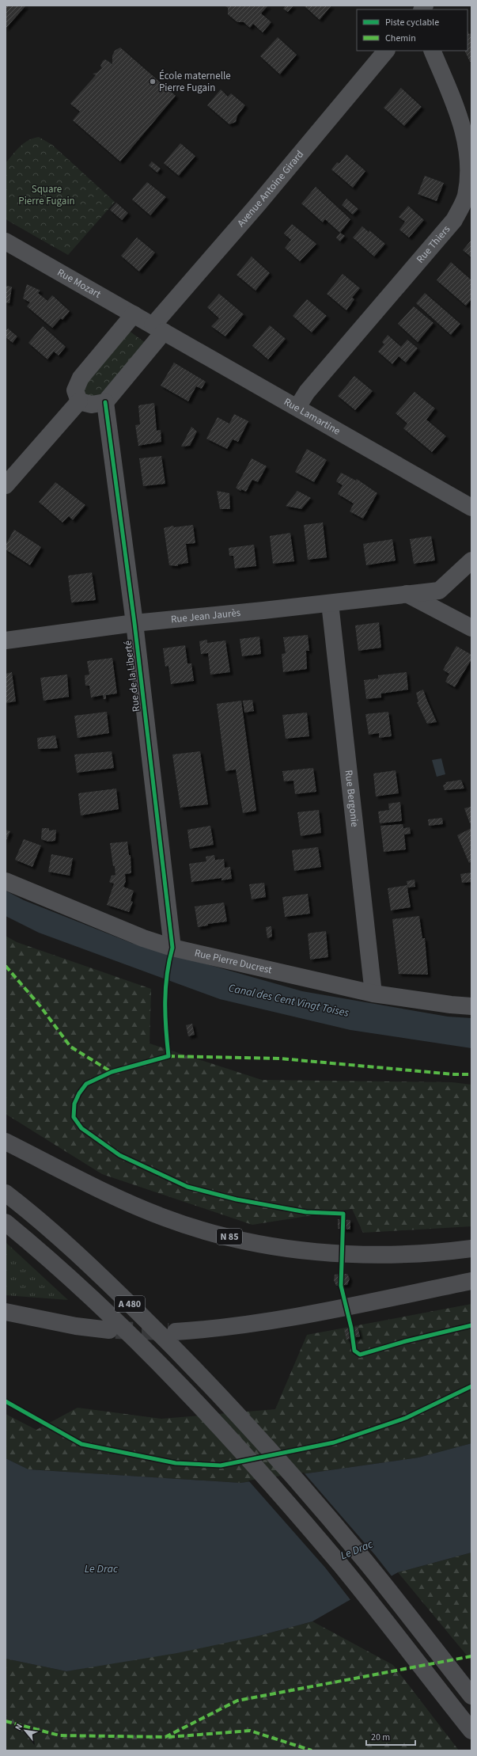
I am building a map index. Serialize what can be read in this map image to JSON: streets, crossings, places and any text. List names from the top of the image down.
{
  "streets": {
    "highway": ["N 85", "A 480"],
    "street": [
      "Avenue Antoine Girard",
      "Rue Thiers",
      "Rue Mozart",
      "Rue Lamartine",
      "Rue Jean Jaurès",
      "Rue de la Liberté",
      "Rue Bergonie",
      "Rue Pierre Ducrest"
    ]
  },
  "crossings": [
    ["Avenue Antoine Girard", "Rue Mozart"],
    ["Avenue Antoine Girard", "Rue Lamartine"],
    ["Avenue Antoine Girard", "Rue de la Liberté"],
    ["Rue Thiers", "Rue Lamartine"],
    ["Rue Mozart", "Rue Lamartine"],
    ["Rue Jean Jaurès", "Rue de la Liberté"],
    ["Rue Jean Jaurès", "Rue Bergonie"],
    ["Rue de la Liberté", "Rue Pierre Ducrest"],
    ["Rue Bergonie", "Rue Pierre Ducrest"]
  ],
  "water": ["Canal des Cent Vingt Toises", "Le Drac"],
  "parks": ["Square Pierre Fugain"],
  "places": ["École maternelle Pierre Fugain"],
  "legend": ["Piste cyclable", "Chemin"],
  "scale_bar": "20 m",
  "north": "top left"
}
